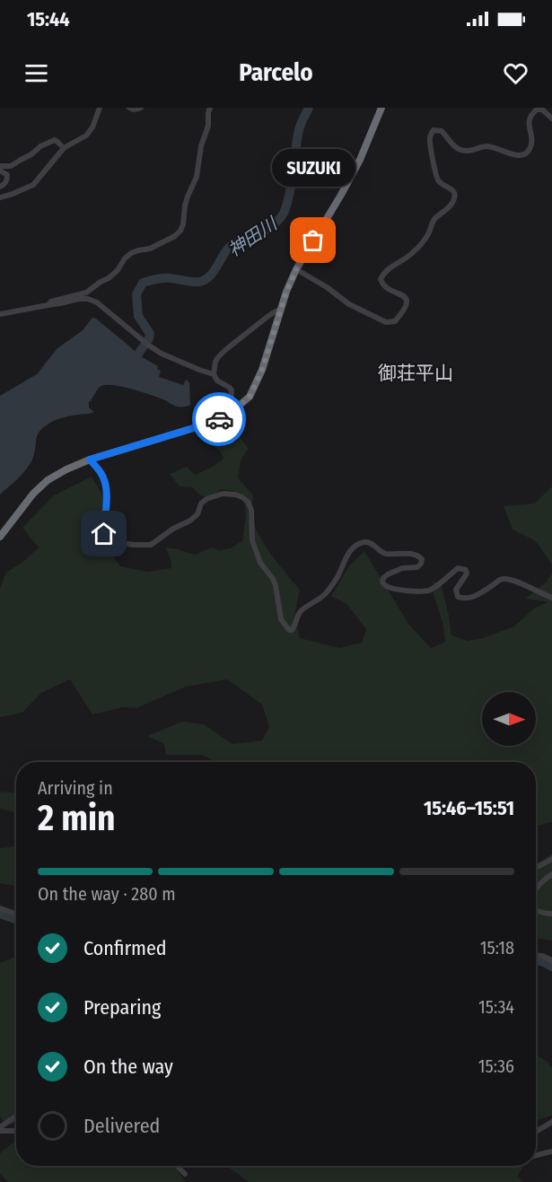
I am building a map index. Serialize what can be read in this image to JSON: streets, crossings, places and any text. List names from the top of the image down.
{
  "districts": ["御荘平山"],
  "water": ["神田川"],
  "places": ["SUZUKI"],
  "north": "right",
  "page": {
    "status": "15:44",
    "header": "Parcelo",
    "bubble": "SUZUKI",
    "heading": ["2 min", "Arriving in", "15:46–15:51"],
    "bar": "On the way · 280 m",
    "list": [
      ["Confirmed", "15:18"],
      ["Preparing", "15:34"],
      ["On the way", "15:36"],
      "Delivered"
    ]
  }
}
